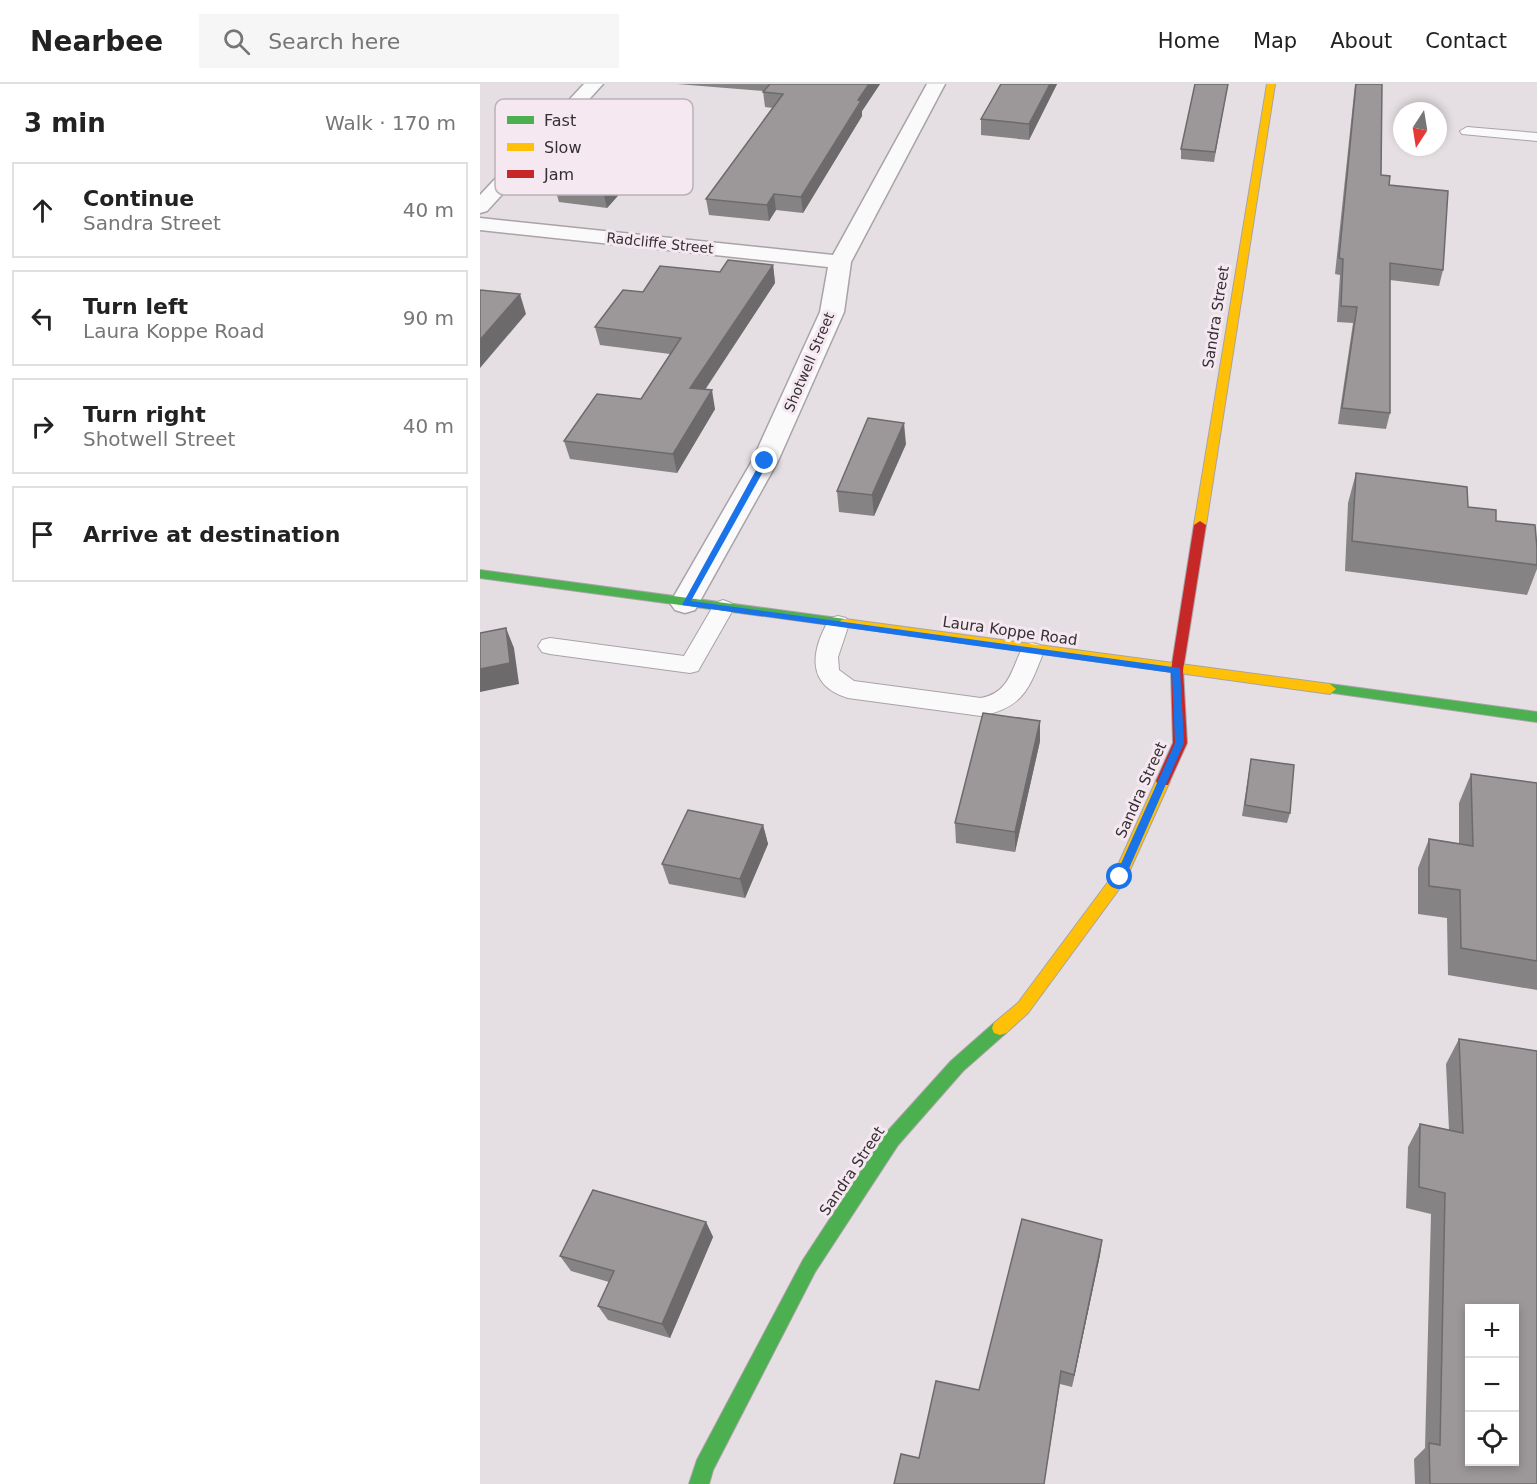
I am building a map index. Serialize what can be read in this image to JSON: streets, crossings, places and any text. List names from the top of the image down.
{
  "streets": {
    "street": [
      "Radcliffe Street",
      "Sandra Street",
      "Shotwell Street",
      "Laura Koppe Road"
    ]
  },
  "crossings": [
    ["Radcliffe Street", "Shotwell Street"],
    ["Sandra Street", "Laura Koppe Road"],
    ["Shotwell Street", "Laura Koppe Road"]
  ],
  "legend": ["Fast", "Slow", "Jam"],
  "north": "bottom",
  "page": {
    "header": "Nearbee",
    "search": "Search here",
    "nav": [
      "Home",
      "Map",
      "About",
      "Contact"
    ],
    "heading": ["3 min", "Walk · 170 m"],
    "list": [
      ["Continue", "Sandra Street", "40 m"],
      ["Turn left", "Laura Koppe Road", "90 m"],
      ["Turn right", "Shotwell Street", "40 m"],
      "Arrive at destination"
    ],
    "map_buttons": ["+", "−"]
  }
}
